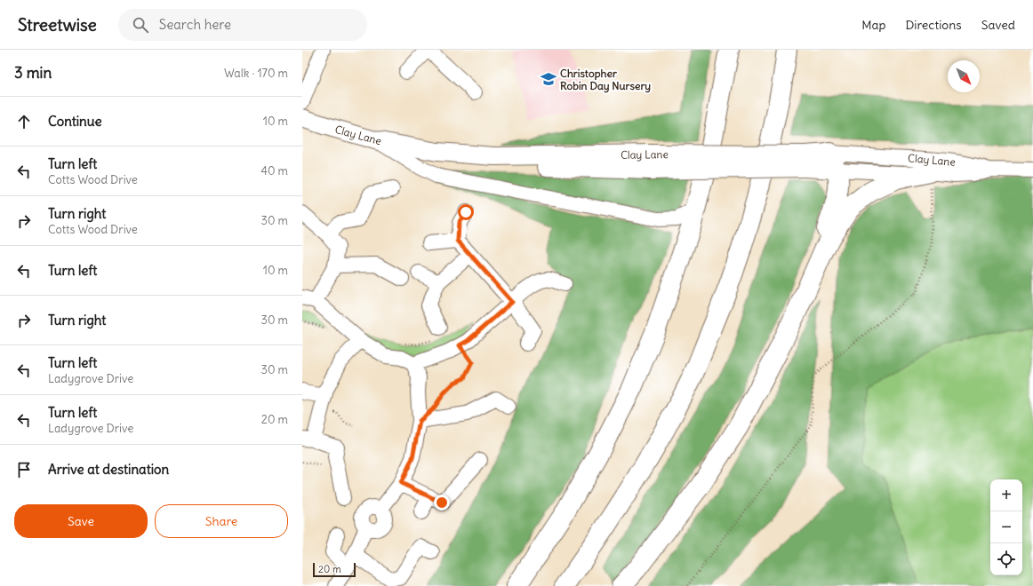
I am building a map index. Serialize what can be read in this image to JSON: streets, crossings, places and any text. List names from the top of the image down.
{
  "streets": {
    "main road": ["Clay Lane"]
  },
  "places": {
    "school or university": ["Christopher Robin Day Nursery"]
  },
  "scale_bar": "20 m",
  "north": "bottom right",
  "page": {
    "header": "Streetwise",
    "search": "Search here",
    "nav": ["Map", "Directions", "Saved"],
    "heading": ["3 min", "Walk · 170 m"],
    "list": [
      ["Continue", "10 m"],
      ["Turn left", "Cotts Wood Drive", "40 m"],
      ["Turn right", "Cotts Wood Drive", "30 m"],
      ["Turn left", "10 m"],
      ["Turn right", "30 m"],
      ["Turn left", "Ladygrove Drive", "30 m"],
      ["Turn left", "Ladygrove Drive", "20 m"],
      "Arrive at destination"
    ],
    "map_buttons": ["+", "−"],
    "buttons": ["Save", "Share"],
    "scale": "20 m"
  }
}
